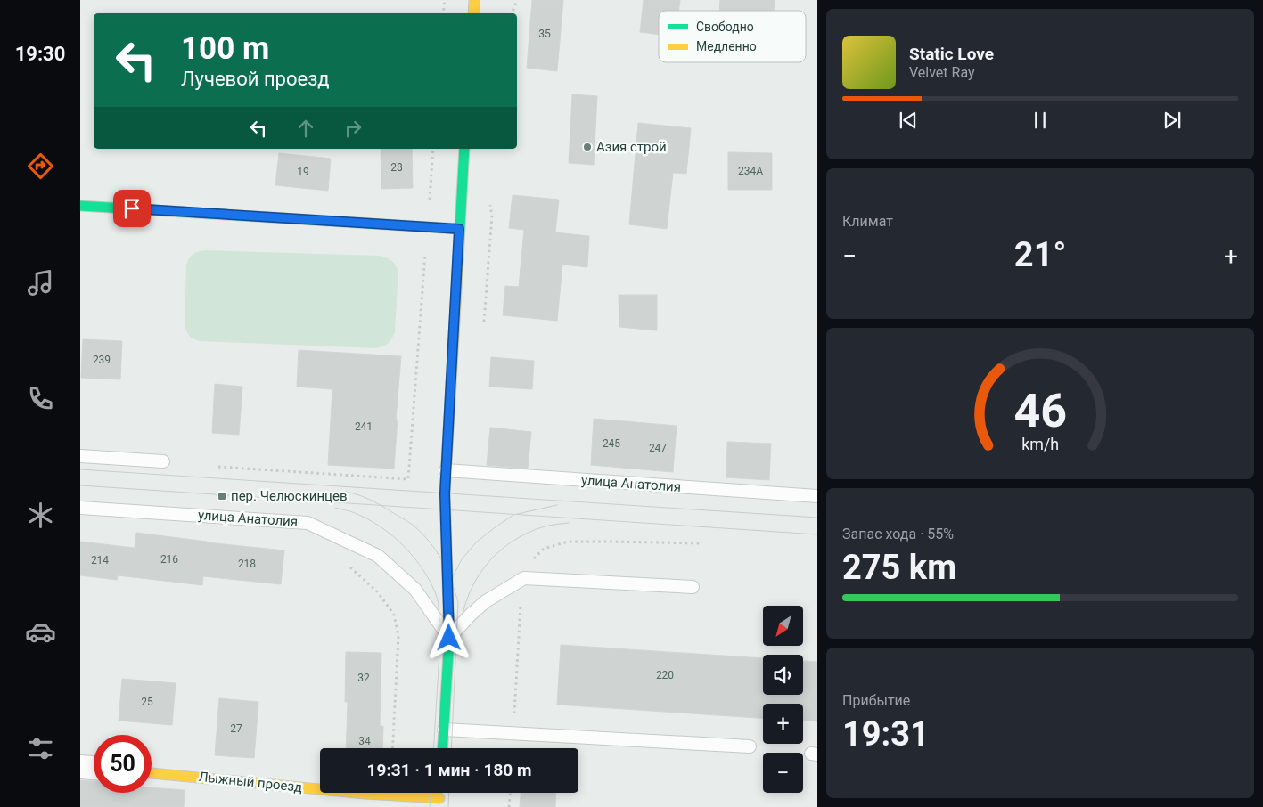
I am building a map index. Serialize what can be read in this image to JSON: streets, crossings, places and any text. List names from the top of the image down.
{
  "streets": {
    "street": ["Лыжный проезд"],
    "lane": ["улица Анатолия"]
  },
  "places": {
    "other": ["Азия строй"],
    "transit": ["пер. Челюскинцев"]
  },
  "house_numbers": [
    "35",
    "28",
    "234А",
    "19",
    "239",
    "241",
    "245",
    "247",
    "216",
    "214",
    "218",
    "220",
    "32",
    "25",
    "27",
    "34"
  ],
  "legend": ["Свободно", "Медленно"],
  "north": "bottom left",
  "page": {
    "tabs": "19:30",
    "turn": ["100 m", "Лучевой проезд"],
    "song": ["Static Love", "Velvet Ray"],
    "tile": [
      "Климат",
      ["Запас хода · 55%", "275 km"],
      ["Прибытие", "19:31"]
    ],
    "heat": ["−", "21°", "+"],
    "map_buttons": ["+", "−"],
    "limit": "50",
    "trip": "19:31 · 1 мин · 180 m",
    "gauge": ["46", "km/h"]
  }
}
